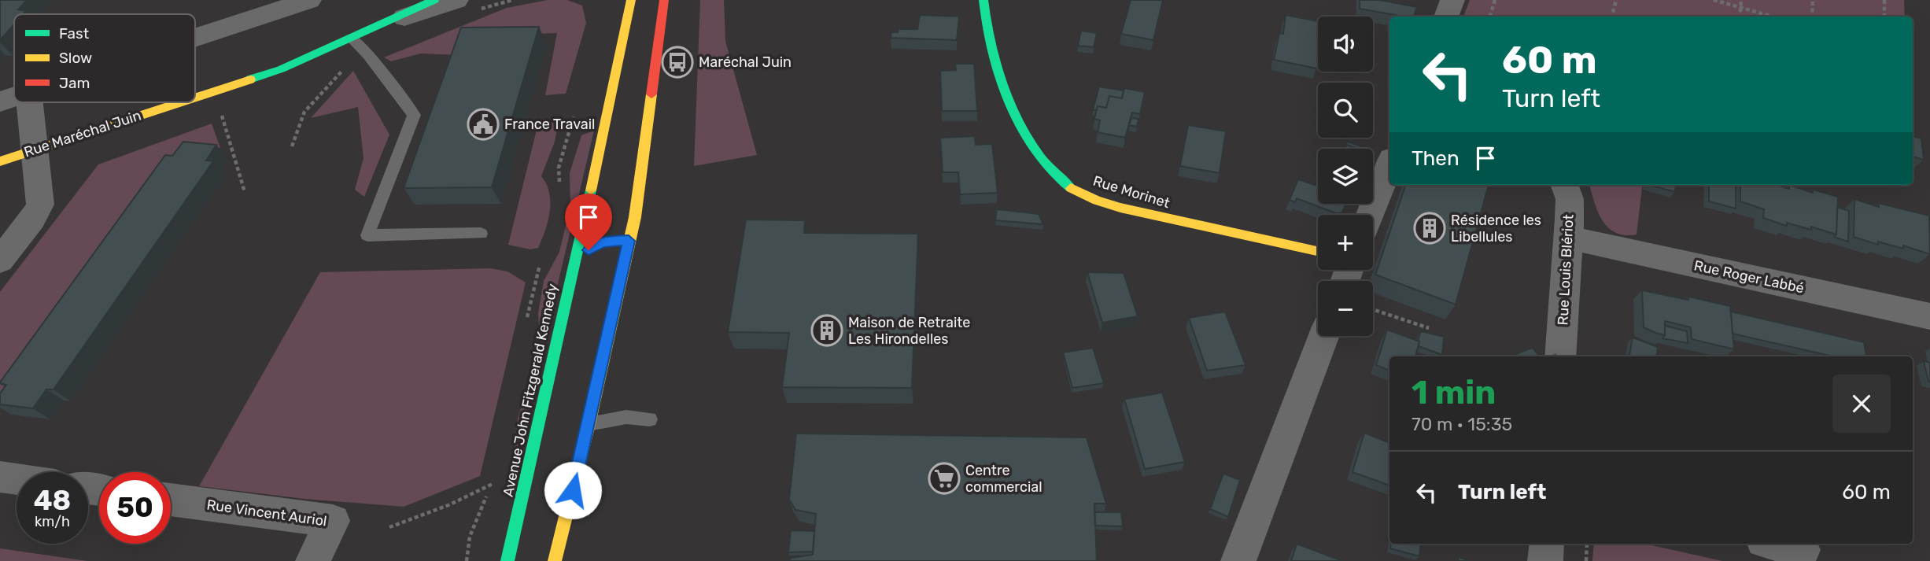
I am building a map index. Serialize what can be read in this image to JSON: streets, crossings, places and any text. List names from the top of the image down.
{
  "streets": {
    "main road": ["Rue Maréchal Juin", "Rue Morinet", "Avenue John Fitzgerald Kennedy"],
    "street": ["Rue Louis Blériot", "Rue Roger Labbé", "Rue Vincent Auriol"]
  },
  "crossings": [
    ["Rue Louis Blériot", "Rue Roger Labbé"]
  ],
  "places": {
    "bus stop": ["Maréchal Juin"],
    "public building": ["France Travail"],
    "building": ["Résidence les Libellules", "Maison de Retraite Les Hirondelles"],
    "supermarket": ["Centre commercial"]
  },
  "legend": ["Fast", "Slow", "Jam"],
  "page": {
    "map_buttons": ["+", "−"],
    "turn": ["60 m", "Turn left"],
    "then": "Then",
    "heading": ["1 min", "70 m · 15:35"],
    "list": [
      {
        "name": "Turn left",
        "value": "60 m"
      }
    ],
    "speed": "48 km/h",
    "limit": "50"
  }
}
